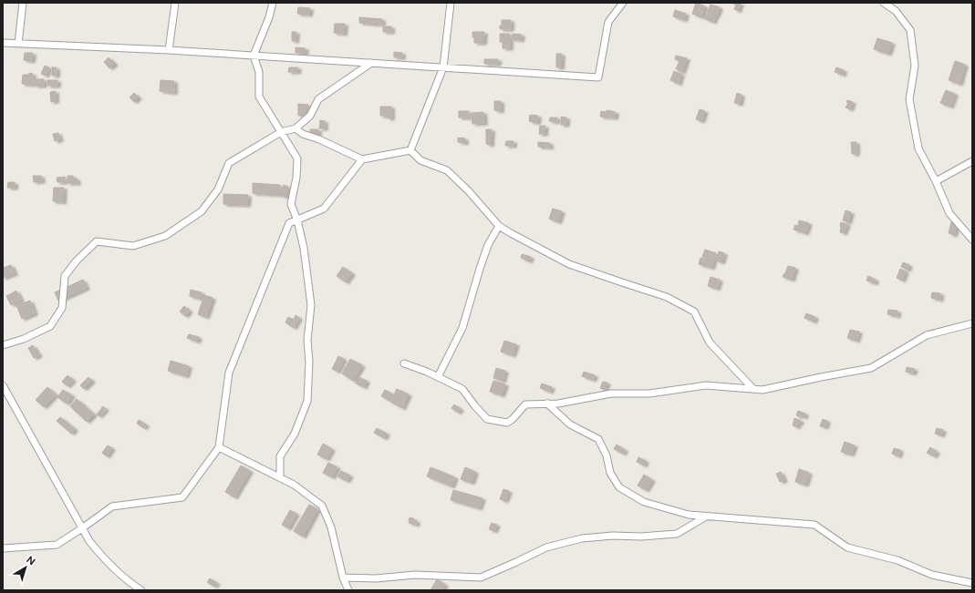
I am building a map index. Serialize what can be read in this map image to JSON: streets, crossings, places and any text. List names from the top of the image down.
{
  "north": "top right"
}
